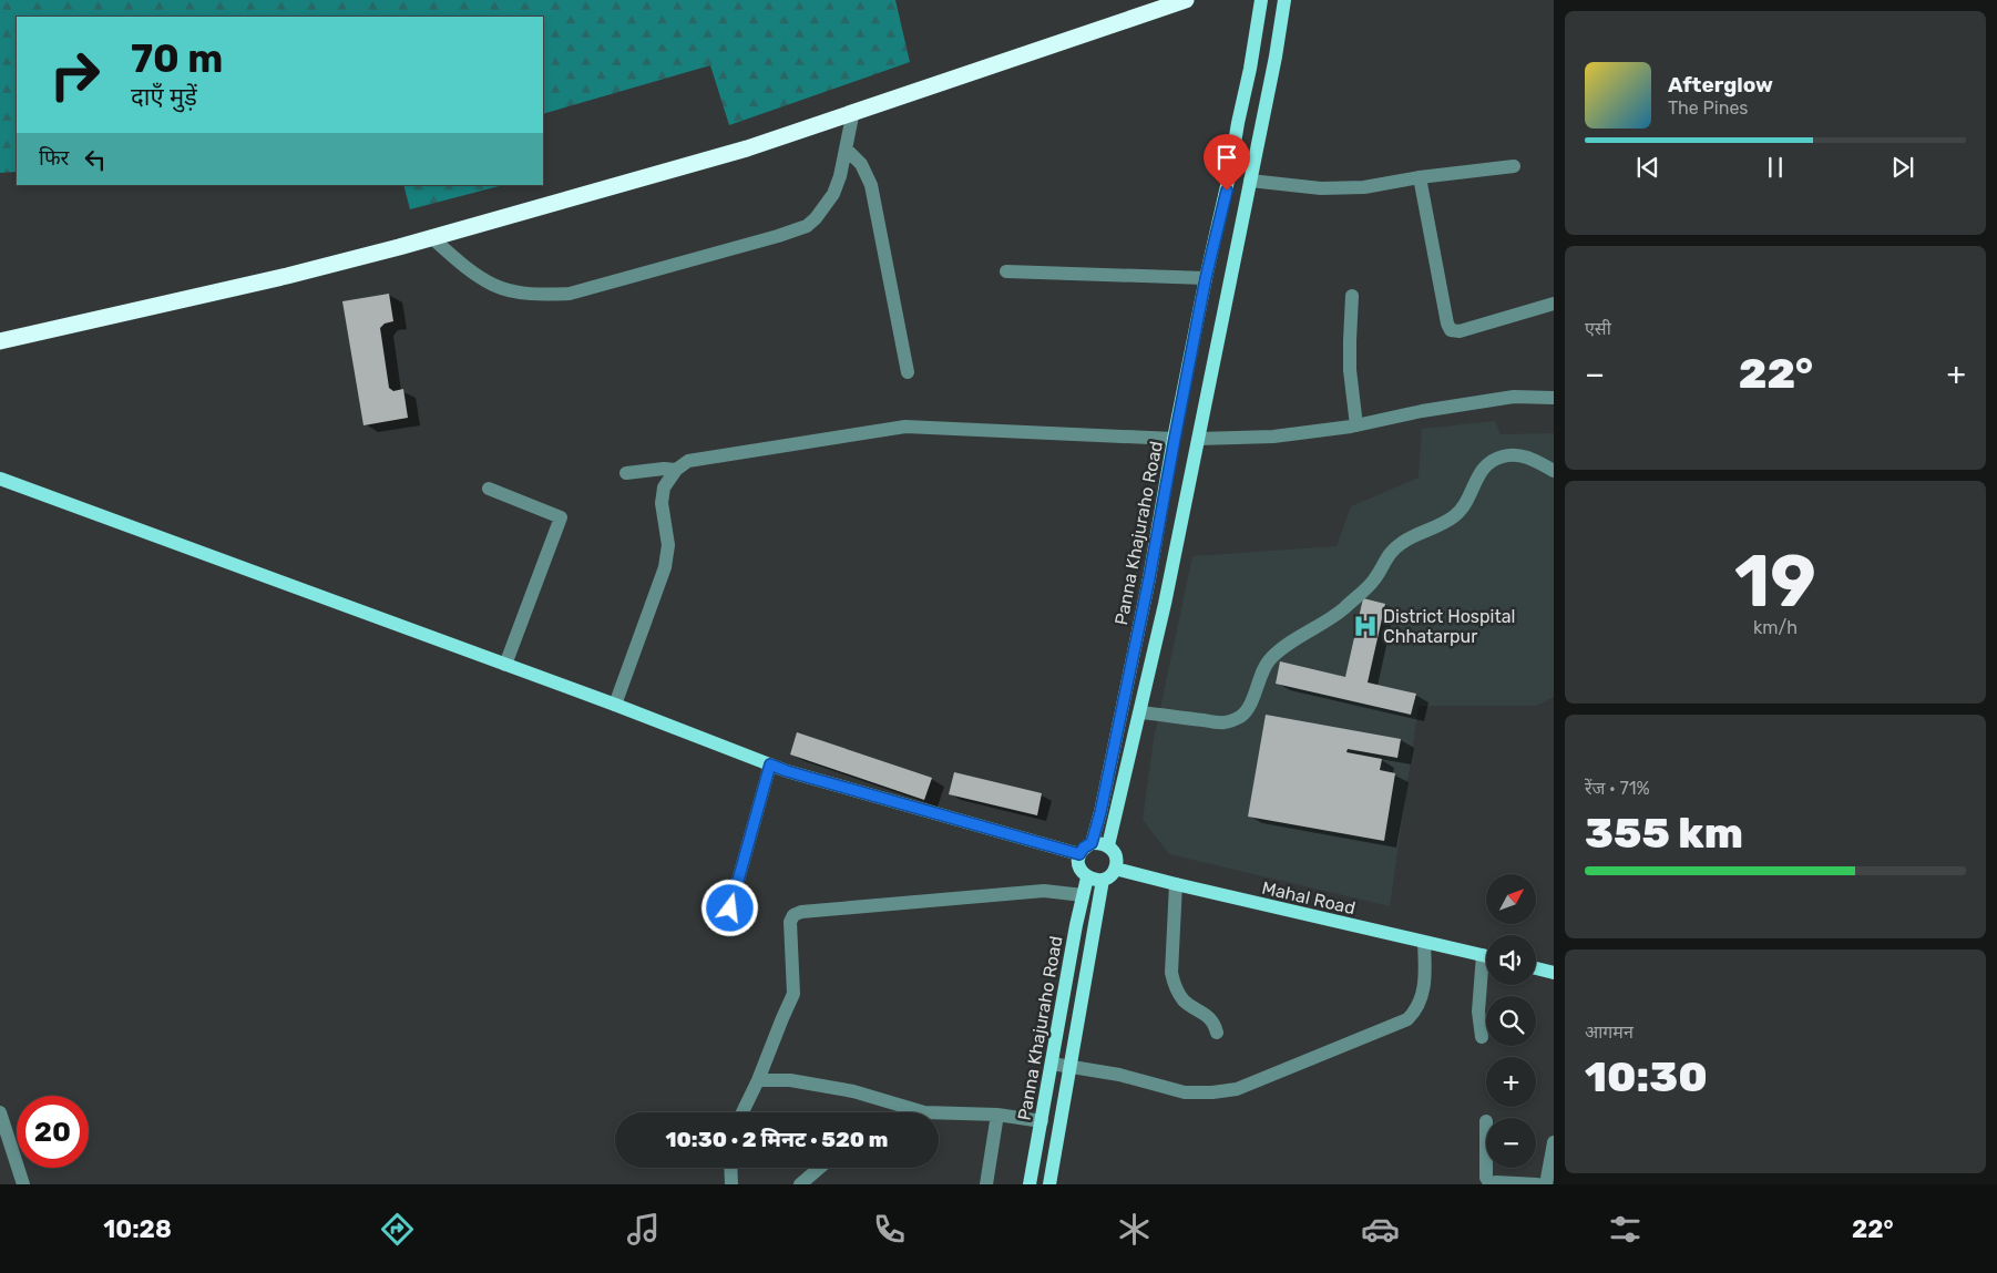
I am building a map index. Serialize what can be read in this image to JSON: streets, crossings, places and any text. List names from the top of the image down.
{
  "streets": {
    "main road": ["Panna Khajuraho Road", "Mahal Road"]
  },
  "crossings": [
    ["Panna Khajuraho Road", "Mahal Road"]
  ],
  "places": {
    "hospital": ["District Hospital Chhatarpur"]
  },
  "north": "top right",
  "page": {
    "turn": ["70 m", "दाएँ मुड़ें"],
    "song": ["Afterglow", "The Pines"],
    "then": "फिर",
    "tile": [
      "एसी",
      ["19", "km/h"],
      ["रेंज · 71%", "355 km"],
      ["आगमन", "10:30"]
    ],
    "heat": ["−", "22°", "+"],
    "map_buttons": ["+", "−"],
    "limit": "20",
    "trip": "10:30 · 2 मिनट · 520 m",
    "tabs": ["10:28", "22°"]
  }
}
